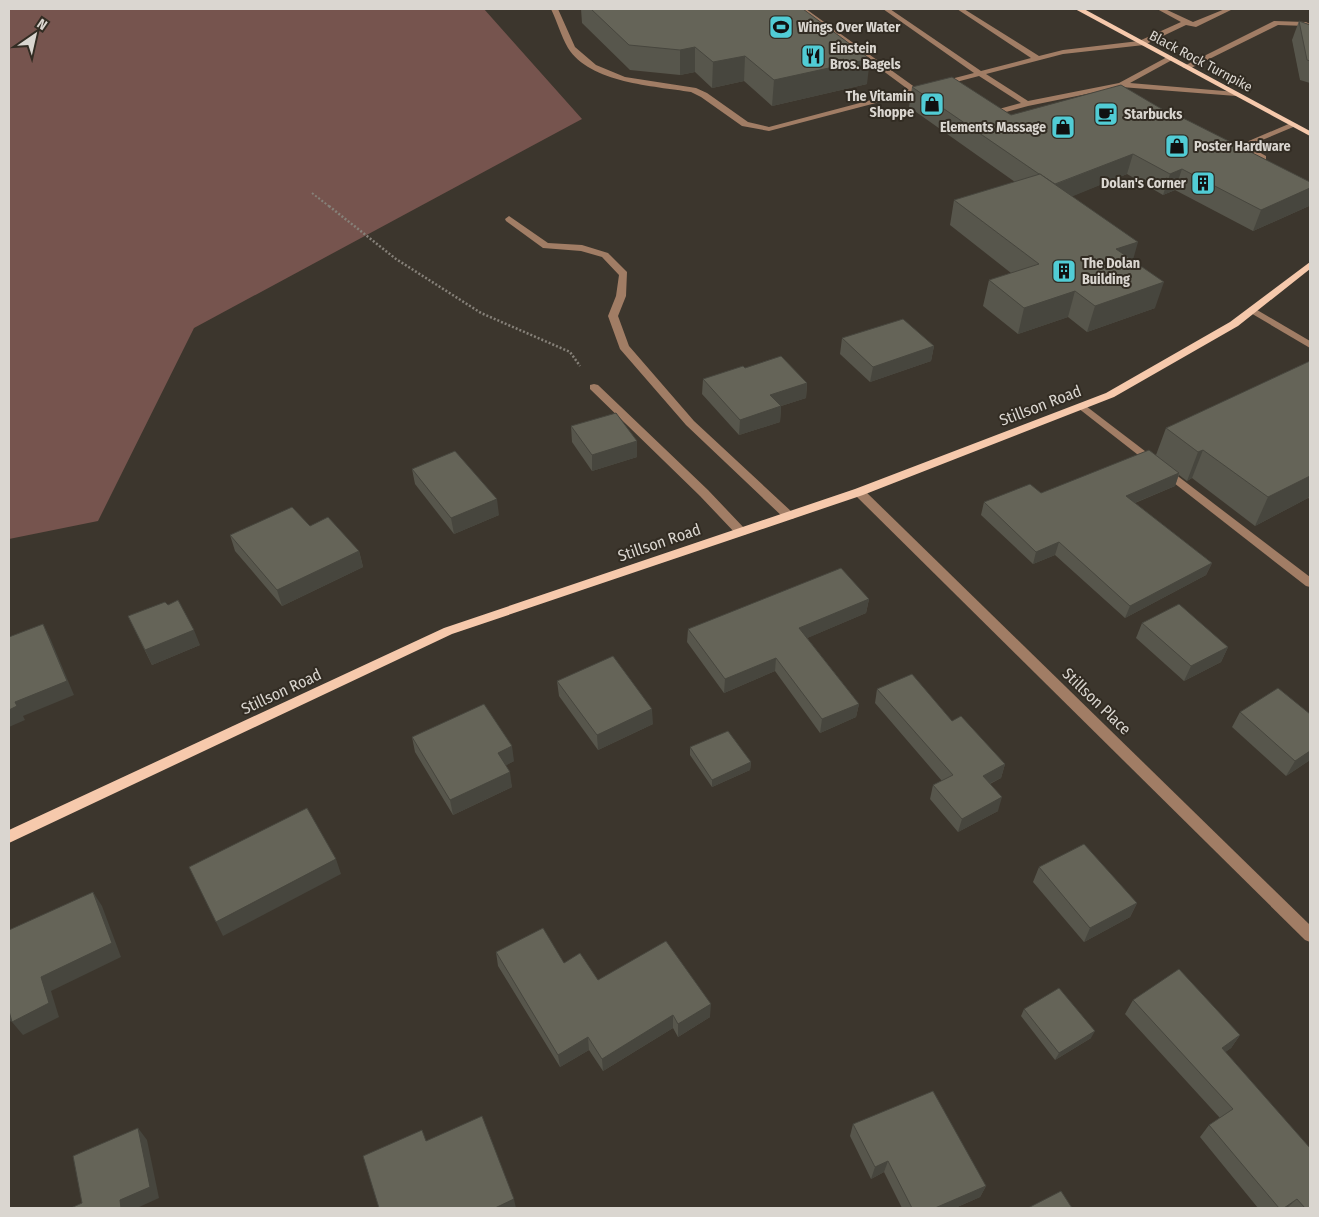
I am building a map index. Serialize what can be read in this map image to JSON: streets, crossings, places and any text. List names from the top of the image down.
{
  "streets": {
    "main road": ["Black Rock Turnpike", "Stillson Road"],
    "street": ["Stillson Place"]
  },
  "crossings": [
    ["Stillson Road", "Stillson Place"]
  ],
  "places": {
    "sports": ["Wings Over Water"],
    "restaurant": ["Einstein Bros. Bagels"],
    "shop": ["The Vitamin Shoppe", "Elements Massage", "Poster Hardware"],
    "cafe": ["Starbucks"],
    "building": ["Dolan's Corner", "The Dolan Building"]
  },
  "north": "top right"
}
